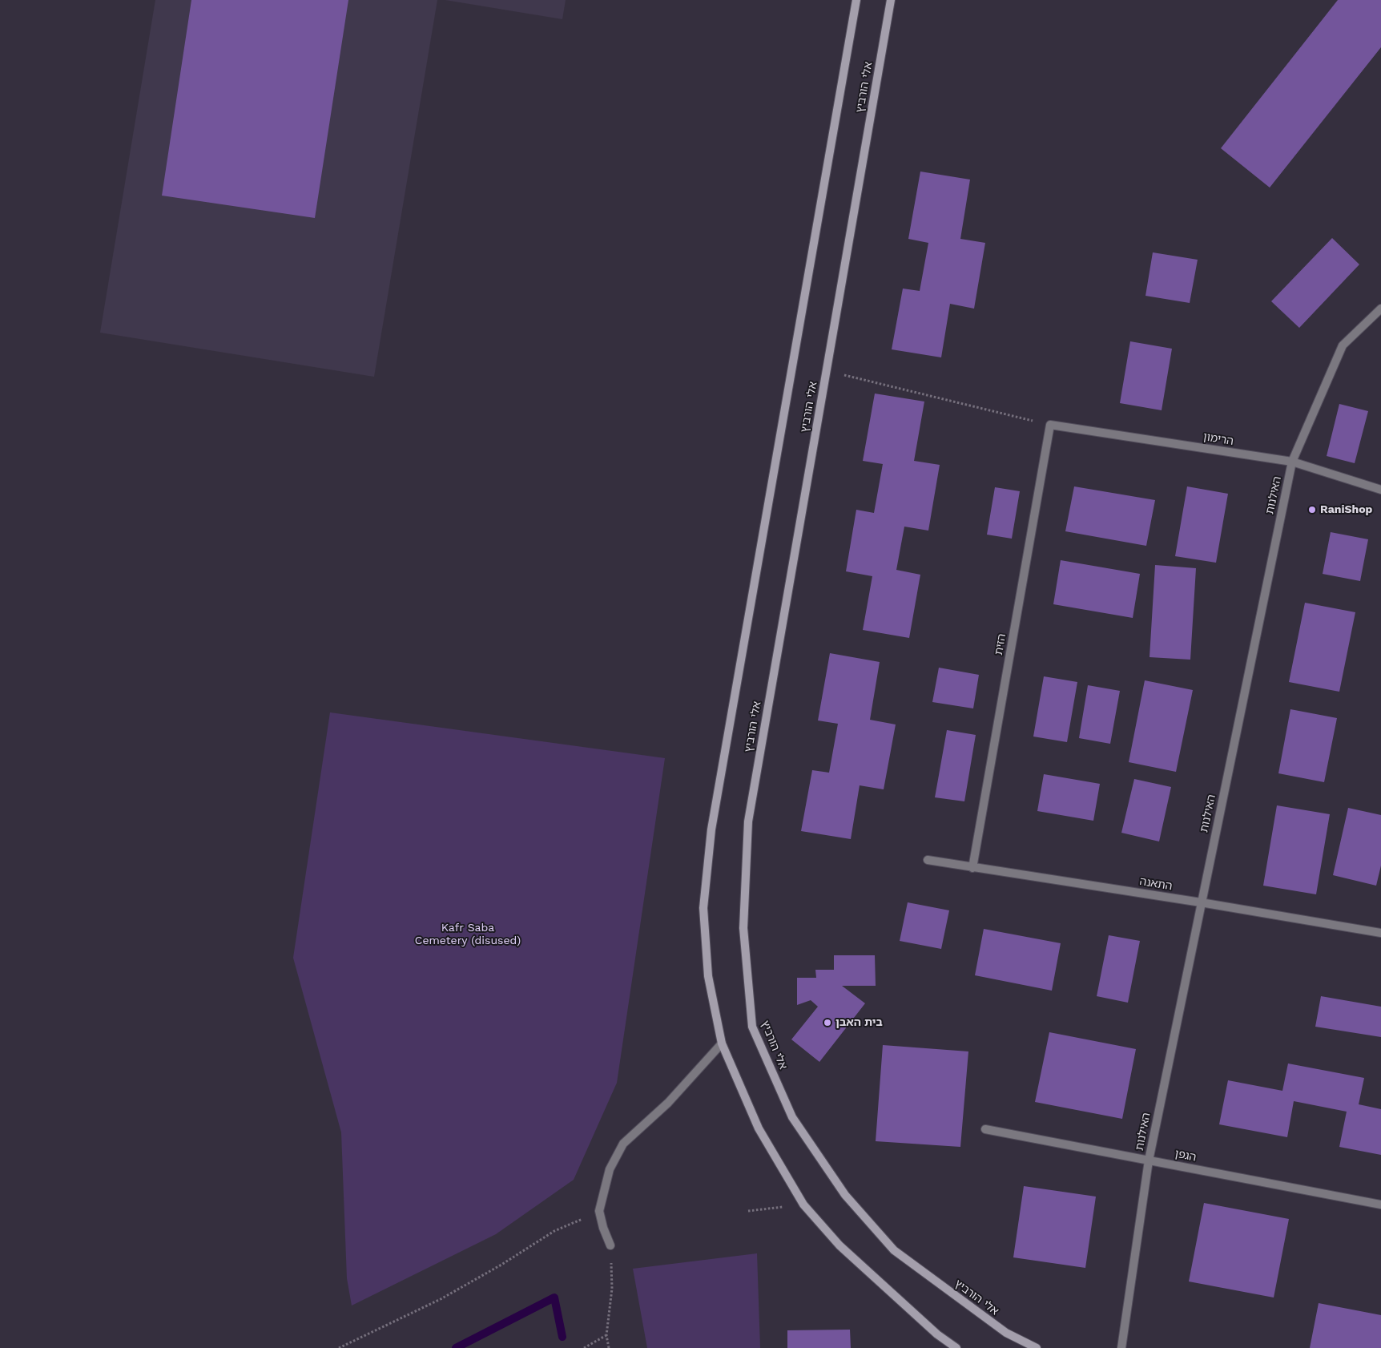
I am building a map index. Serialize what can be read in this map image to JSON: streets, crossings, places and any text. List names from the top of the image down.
{
  "streets": {
    "street": [
      "אלי הורביץ",
      "הרימון",
      "האילנות",
      "הזית",
      "התאנה",
      "הגפן"
    ]
  },
  "crossings": [
    ["הרימון", "האילנות"],
    ["הרימון", "הזית"],
    ["האילנות", "התאנה"],
    ["האילנות", "הגפן"],
    ["הזית", "התאנה"]
  ],
  "parks": ["Kafr Saba Cemetery (disused)"],
  "places": ["RaniShop", "בית האבן"]
}
